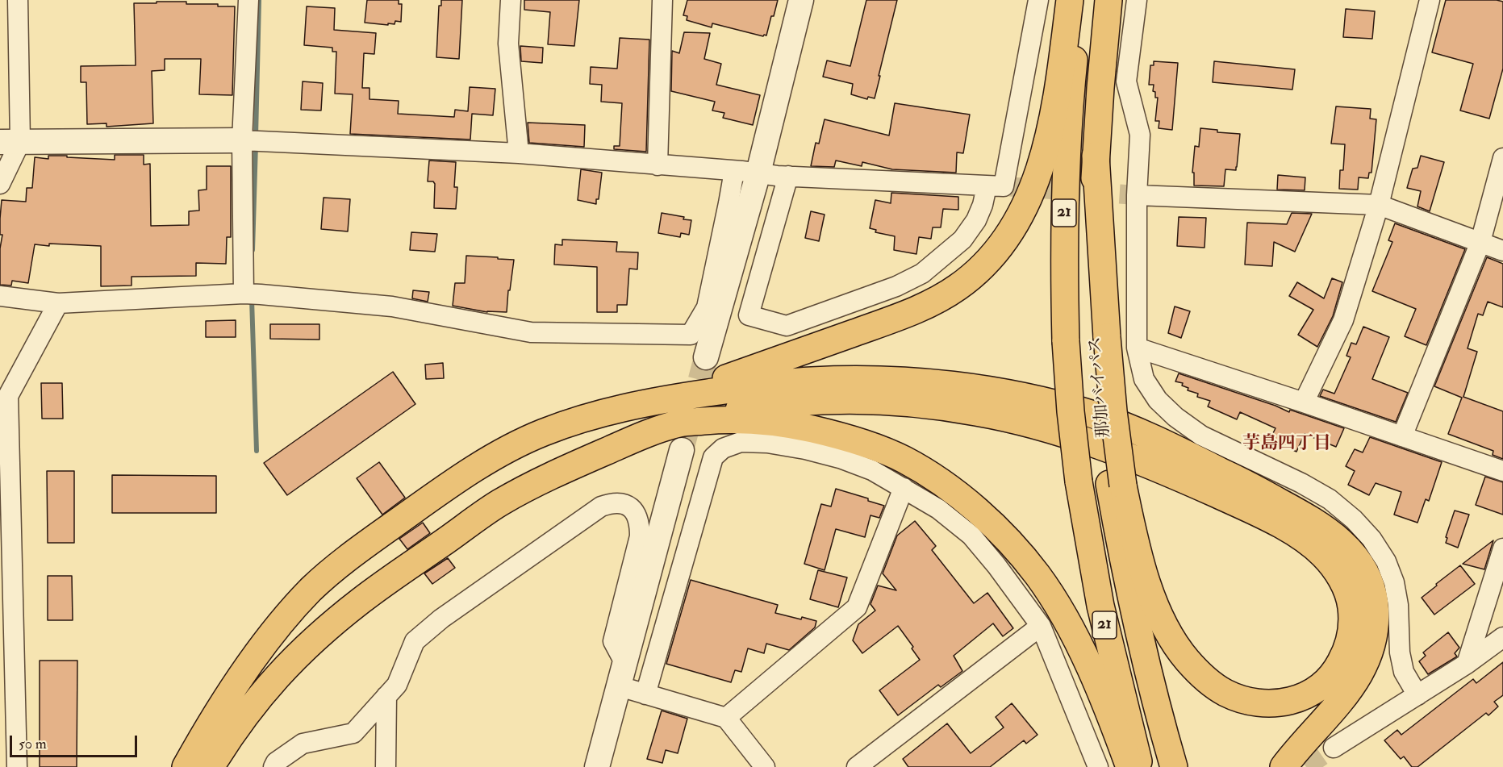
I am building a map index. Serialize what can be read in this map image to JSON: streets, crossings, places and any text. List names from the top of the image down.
{
  "streets": {
    "highway": ["21", "那加バイパス"]
  },
  "districts": ["芋島四丁目"],
  "scale_bar": "50 m"
}
